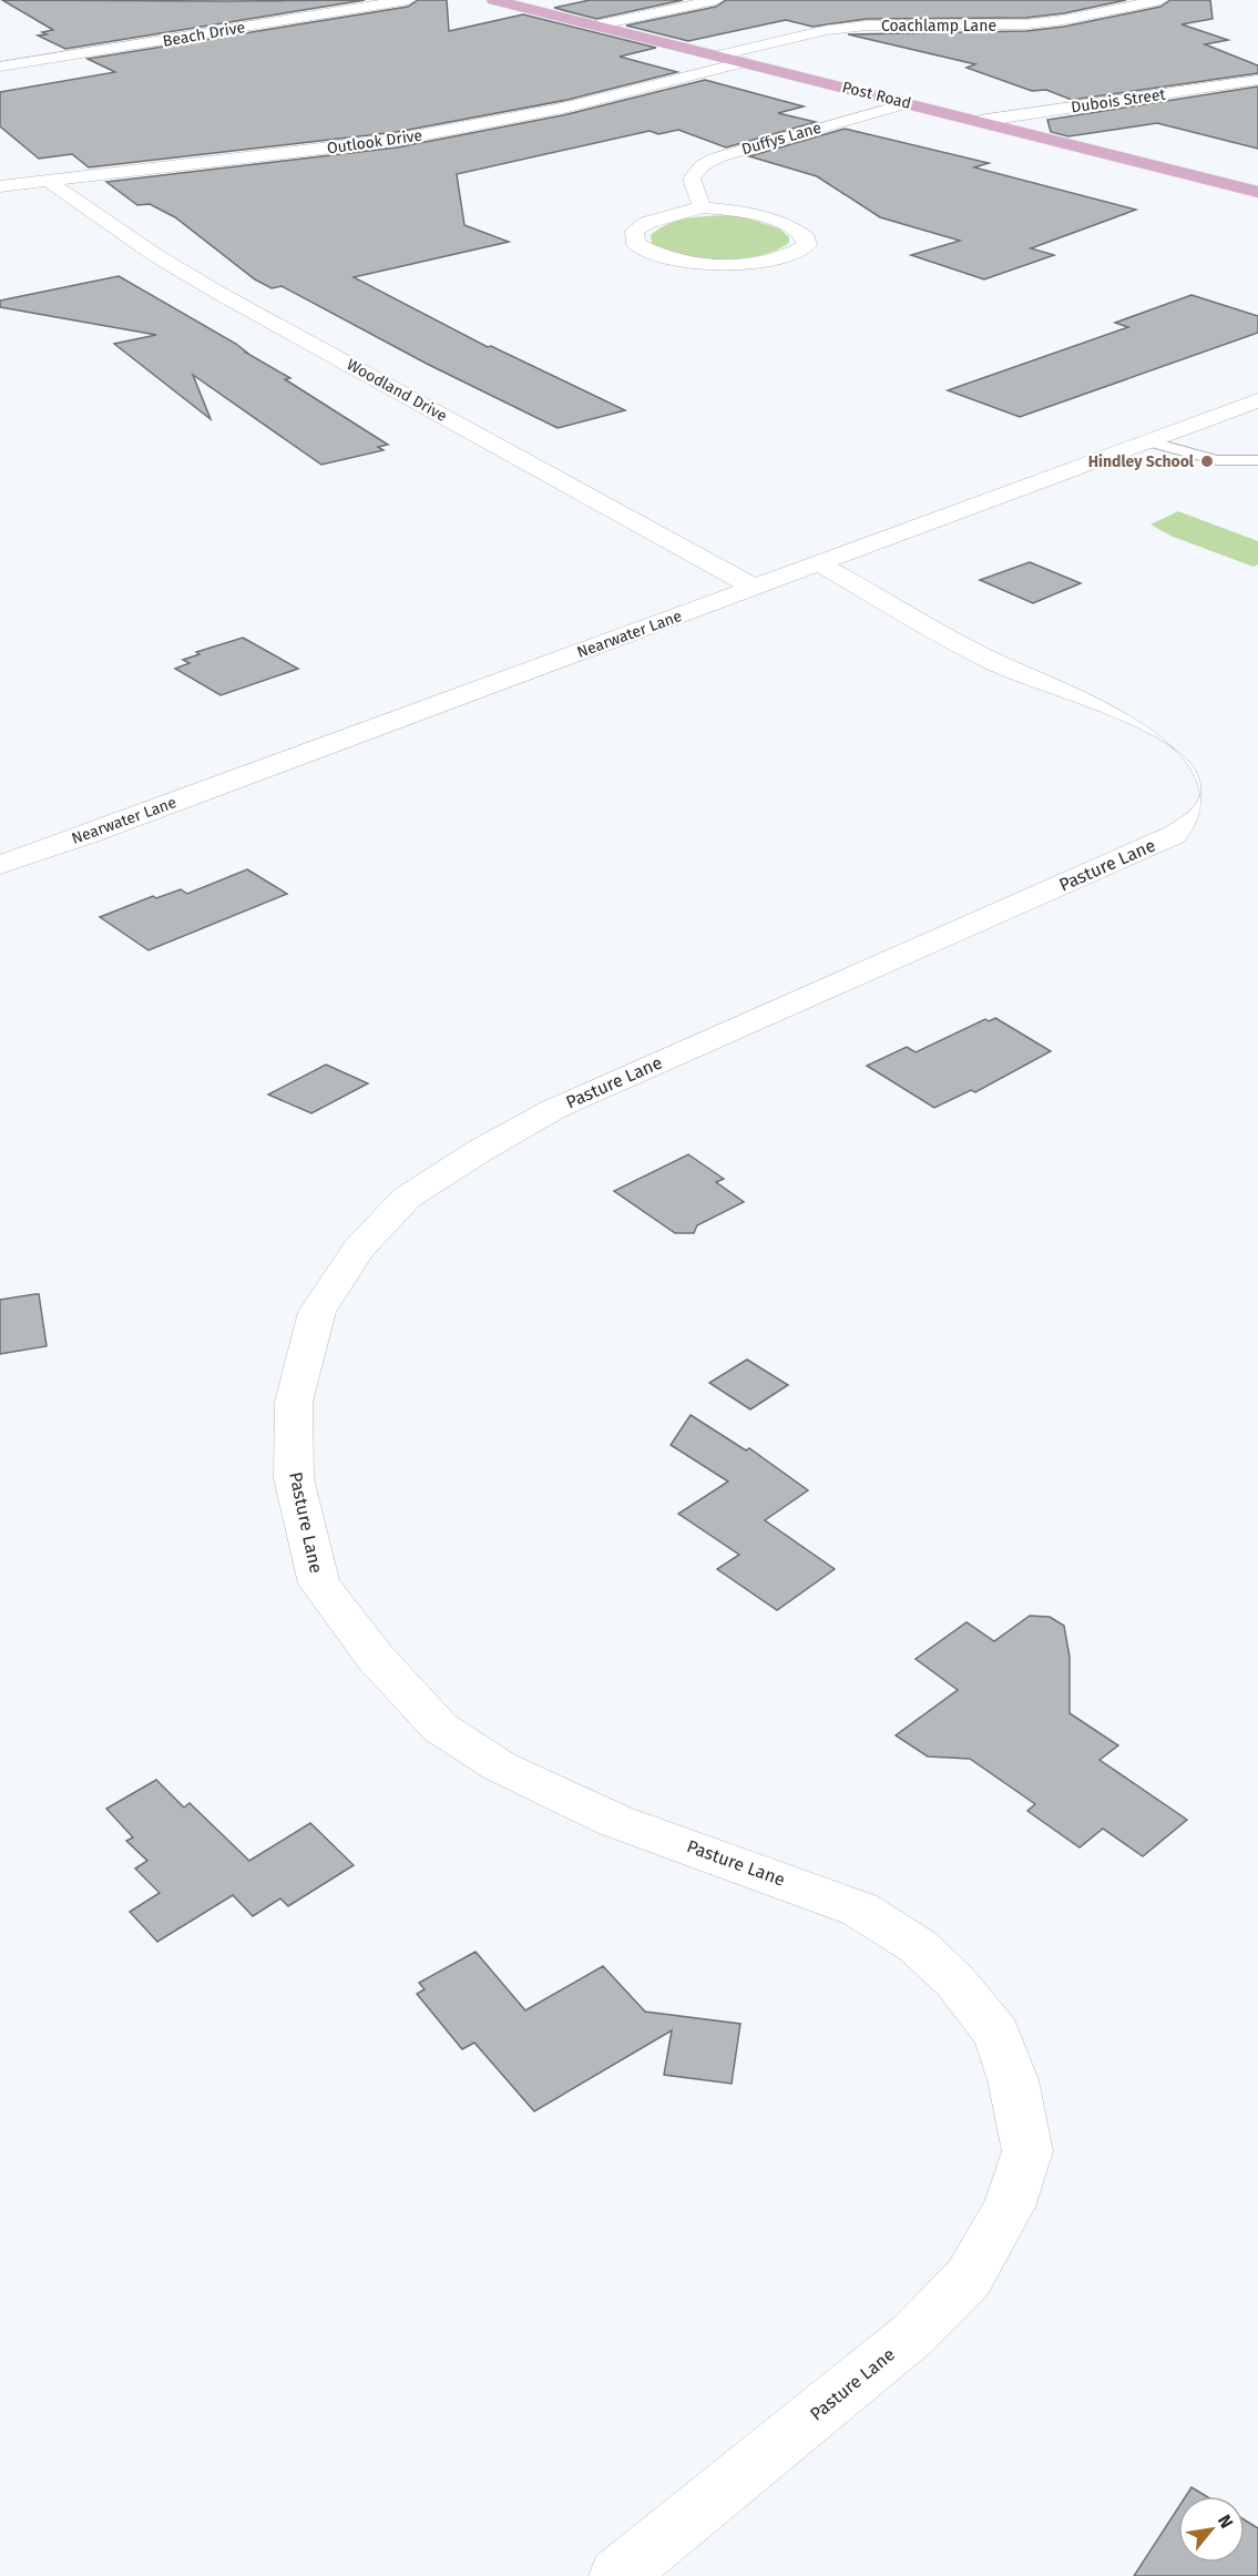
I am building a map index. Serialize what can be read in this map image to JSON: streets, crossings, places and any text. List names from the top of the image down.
{
  "streets": {
    "main road": ["Post Road"],
    "street": [
      "Coachlamp Lane",
      "Beach Drive",
      "Dubois Street",
      "Duffys Lane",
      "Outlook Drive",
      "Woodland Drive",
      "Nearwater Lane",
      "Pasture Lane"
    ]
  },
  "crossings": [
    ["Coachlamp Lane", "Post Road"],
    ["Post Road", "Dubois Street"],
    ["Post Road", "Duffys Lane"],
    ["Post Road", "Outlook Drive"],
    ["Outlook Drive", "Woodland Drive"],
    ["Woodland Drive", "Nearwater Lane"],
    ["Nearwater Lane", "Pasture Lane"]
  ],
  "places": ["Hindley School"],
  "north": "top right"
}
